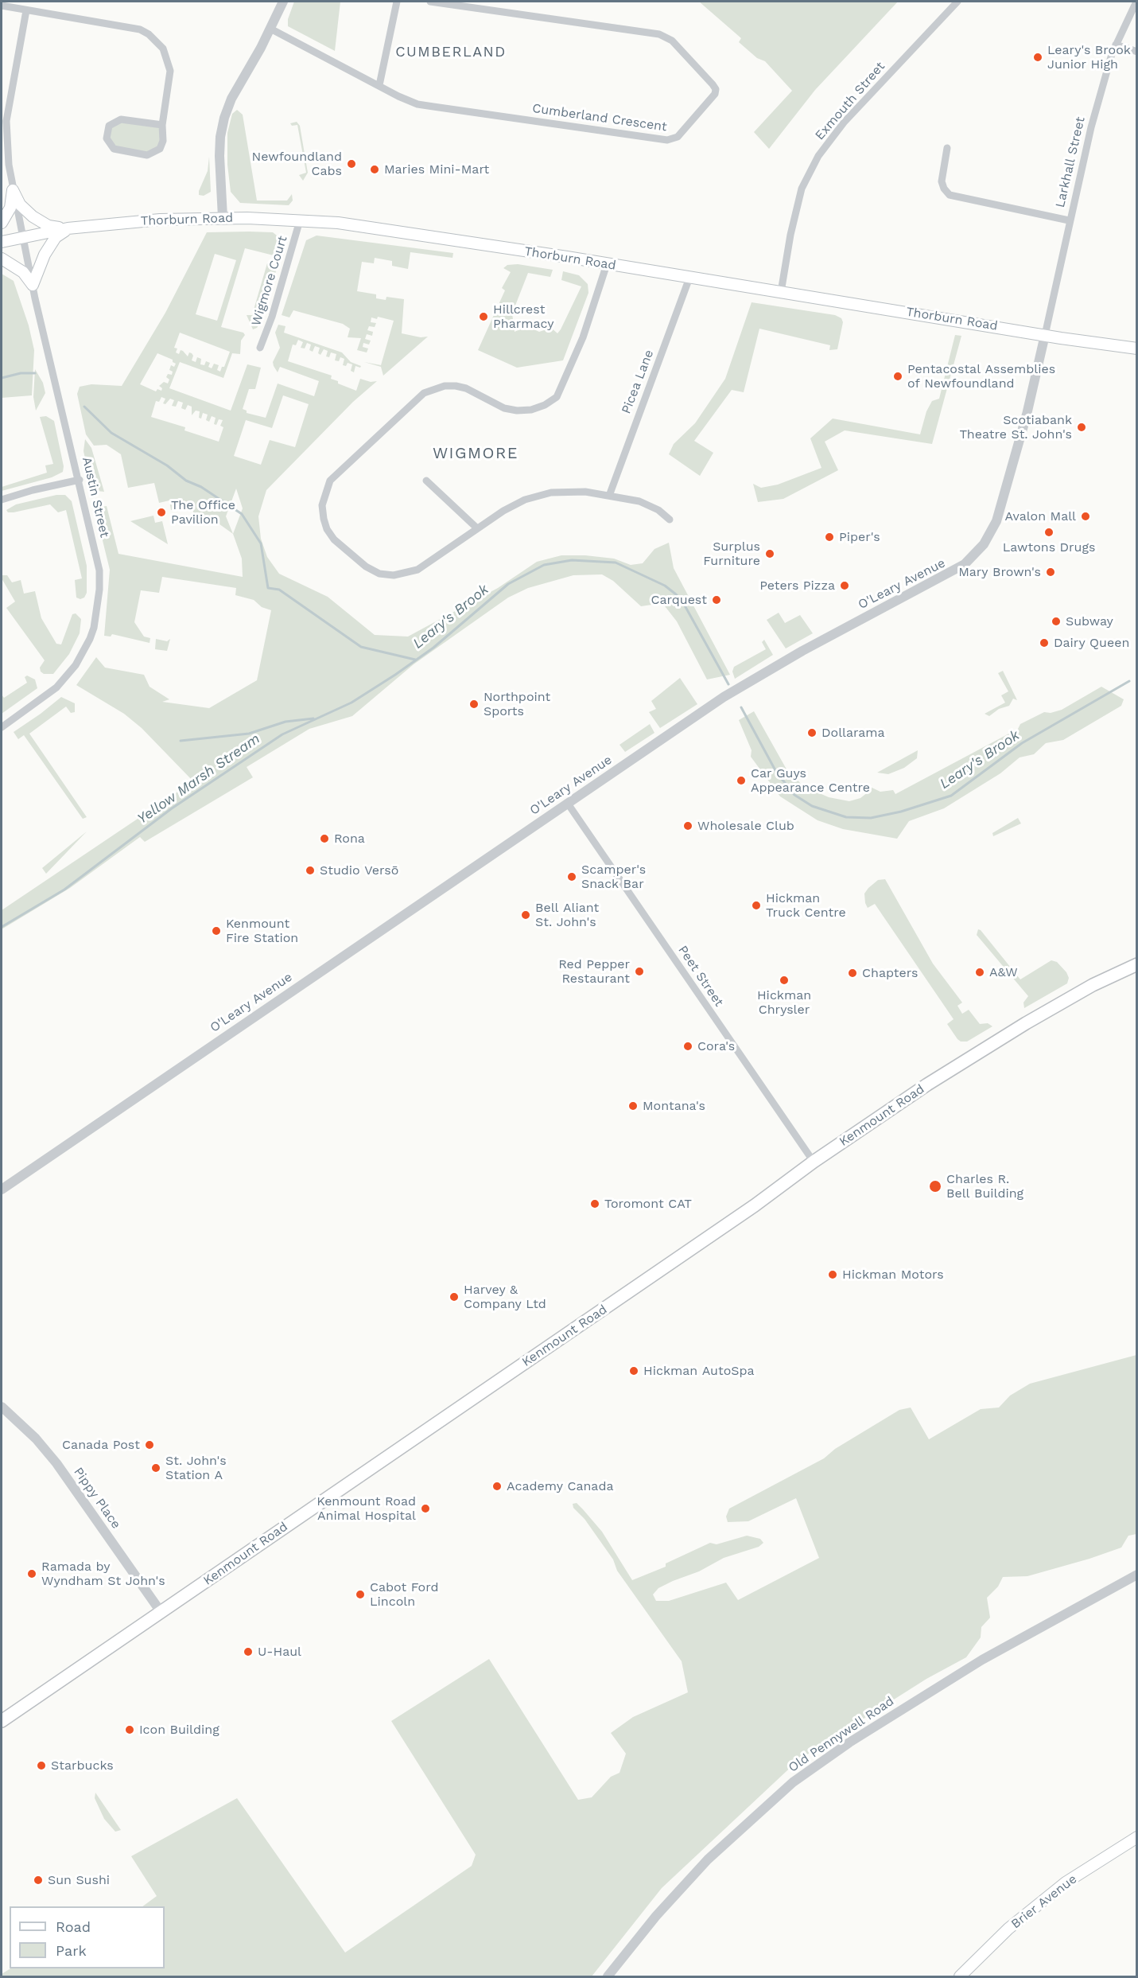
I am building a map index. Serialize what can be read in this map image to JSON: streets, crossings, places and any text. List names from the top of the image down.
{
  "streets": {
    "main road": ["Thorburn Road", "Kenmount Road", "Brier Avenue"],
    "street": [
      "Exmouth Street",
      "Cumberland Crescent",
      "Larkhall Street",
      "Wigmore Court",
      "Picea Lane",
      "Austin Street",
      "O'Leary Avenue",
      "Peet Street",
      "Pippy Place",
      "Old Pennywell Road"
    ]
  },
  "crossings": [
    ["Exmouth Street", "Thorburn Road"],
    ["Larkhall Street", "Thorburn Road"],
    ["Larkhall Street", "O'Leary Avenue"],
    ["Thorburn Road", "Wigmore Court"],
    ["Thorburn Road", "Picea Lane"],
    ["Thorburn Road", "Austin Street"],
    ["Thorburn Road", "O'Leary Avenue"],
    ["O'Leary Avenue", "Peet Street"],
    ["Peet Street", "Kenmount Road"],
    ["Kenmount Road", "Pippy Place"]
  ],
  "districts": ["CUMBERLAND", "WIGMORE"],
  "water": ["Leary's Brook", "Yellow Marsh Stream"],
  "places": [
    "Leary's Brook Junior High",
    "Newfoundland Cabs",
    "Maries Mini-Mart",
    "Hillcrest Pharmacy",
    "Pentacostal Assemblies of Newfoundland",
    "Scotiabank Theatre St. John's",
    "The Office Pavilion",
    "Avalon Mall",
    "Lawtons Drugs",
    "Piper's",
    "Surplus Furniture",
    "Mary Brown's",
    "Peters Pizza",
    "Carquest",
    "Subway",
    "Dairy Queen",
    "Northpoint Sports",
    "Dollarama",
    "Car Guys Appearance Centre",
    "Wholesale Club",
    "Rona",
    "Studio Versō",
    "Scamper's Snack Bar",
    "Hickman Truck Centre",
    "Bell Aliant St. John's",
    "Kenmount Fire Station",
    "Red Pepper Restaurant",
    "A&W",
    "Chapters",
    "Hickman Chrysler",
    "Cora's",
    "Montana's",
    "Charles R. Bell Building",
    "Toromont CAT",
    "Hickman Motors",
    "Harvey & Company Ltd",
    "Hickman AutoSpa",
    "Canada Post",
    "St. John's Station A",
    "Academy Canada",
    "Kenmount Road Animal Hospital",
    "Ramada by Wyndham St John's",
    "Cabot Ford Lincoln",
    "U-Haul",
    "Icon Building",
    "Starbucks",
    "Sun Sushi"
  ],
  "legend": ["Road", "Park"]
}
